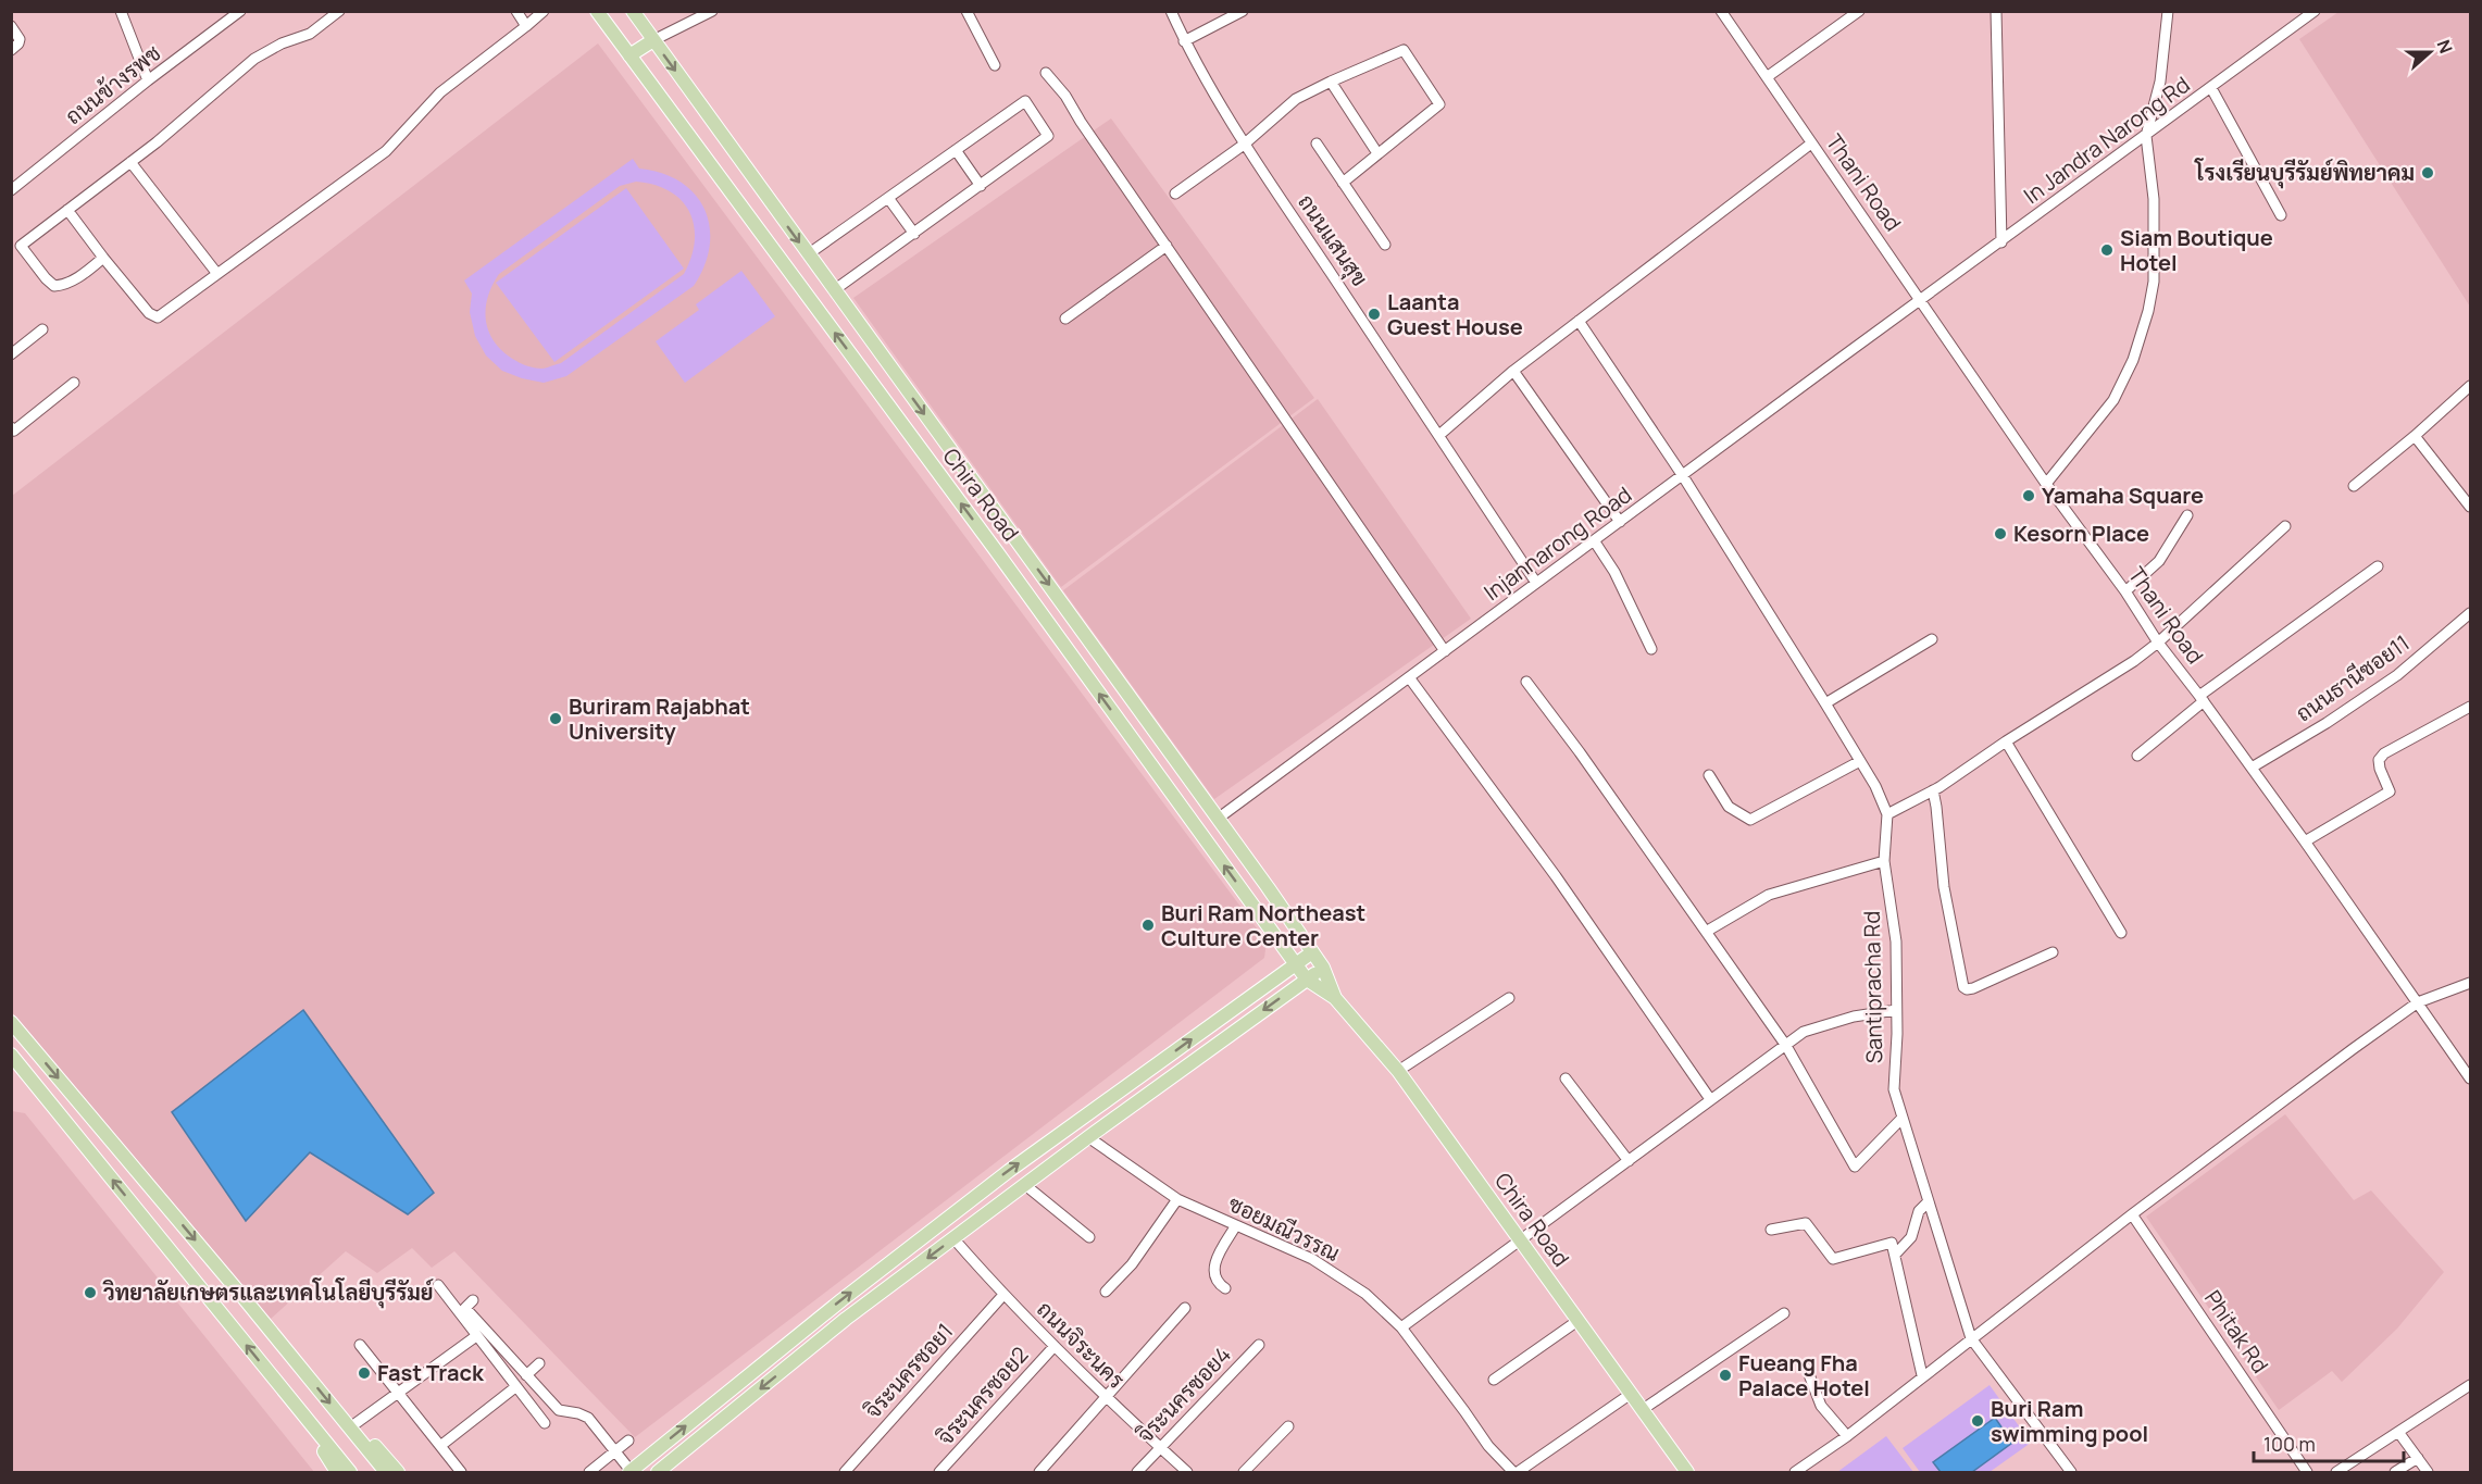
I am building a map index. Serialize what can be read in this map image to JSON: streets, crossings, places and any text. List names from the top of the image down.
{
  "streets": {
    "main road": ["Chira Road"],
    "street": [
      "ถนนข้างรพช",
      "In Jandra Narong Rd",
      "Thani Road",
      "ถนนแสนสุข",
      "Injannarong Road",
      "ถนนธานีซอย11",
      "Santipracha Rd",
      "ซอยมณีวรรณ",
      "Phitak Rd",
      "ถนนจิระนคร",
      "จิระนครซอย1",
      "จิระนครซอย4",
      "จิระนครซอย2"
    ]
  },
  "crossings": [
    ["In Jandra Narong Rd", "Thani Road"],
    ["In Jandra Narong Rd", "Injannarong Road"],
    ["Thani Road", "Injannarong Road"],
    ["Thani Road", "ถนนธานีซอย11"],
    ["ถนนแสนสุข", "Injannarong Road"],
    ["Chira Road", "Injannarong Road"],
    ["ถนนจิระนคร", "จิระนครซอย1"],
    ["ถนนจิระนคร", "จิระนครซอย4"],
    ["ถนนจิระนคร", "จิระนครซอย2"]
  ],
  "places": [
    "โรงเรียนบุรีรัมย์พิทยาคม",
    "Siam Boutique Hotel",
    "Laanta Guest House",
    "Yamaha Square",
    "Kesorn Place",
    "Buriram Rajabhat University",
    "Buri Ram Northeast Culture Center",
    "วิทยาลัยเกษตรและเทคโนโลยีบุรีรัมย์",
    "Fast Track",
    "Fueang Fha Palace Hotel",
    "Buri Ram swimming pool"
  ],
  "scale_bar": "100 m",
  "north": "right"
}
